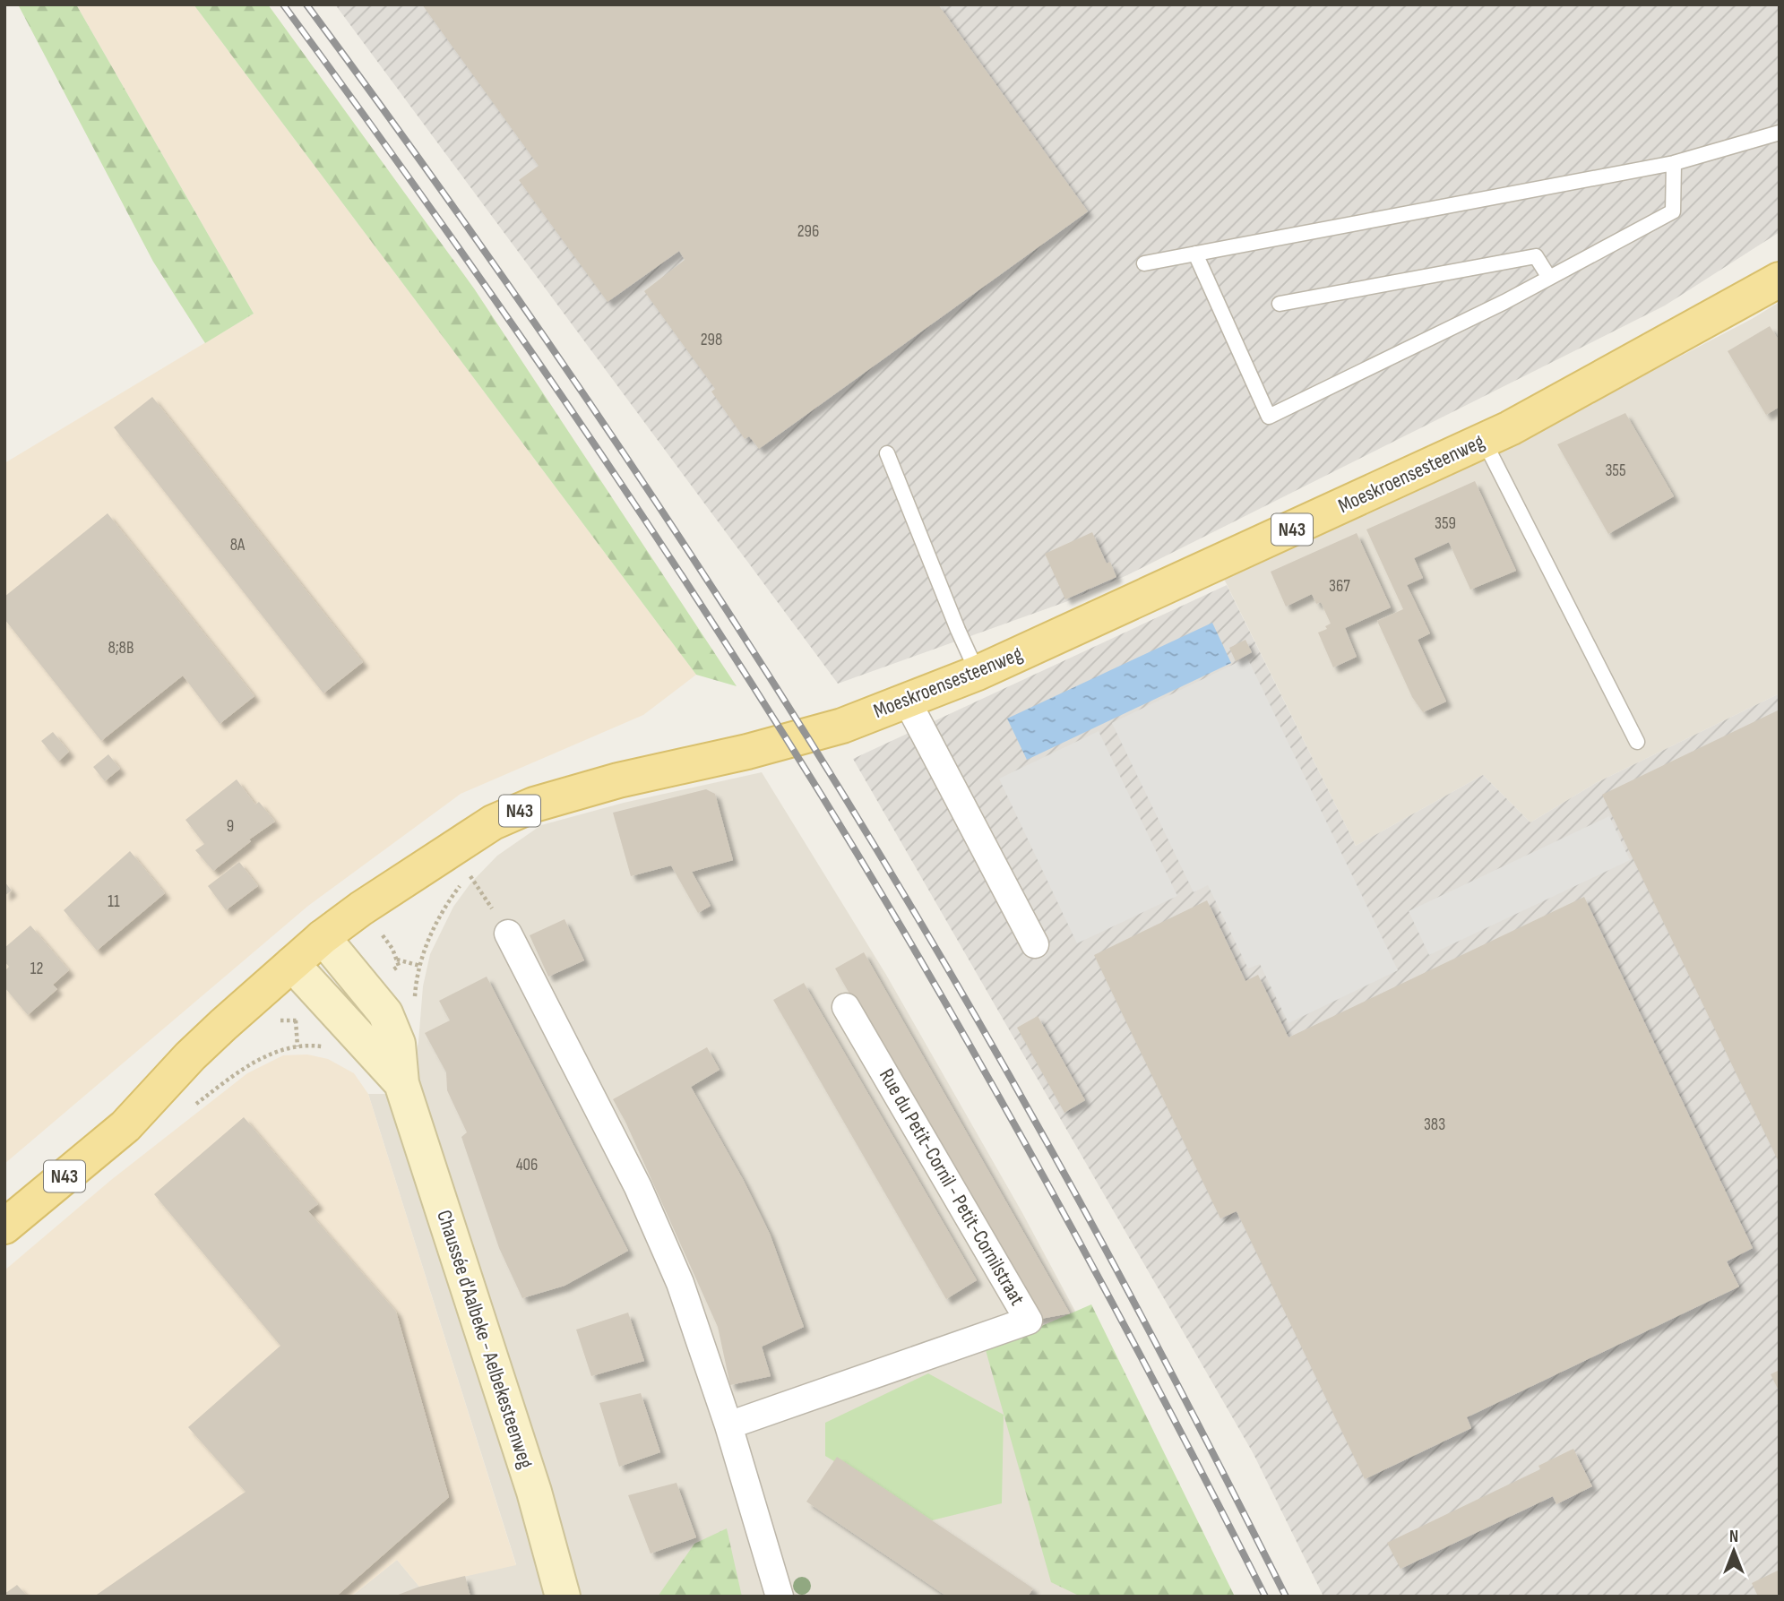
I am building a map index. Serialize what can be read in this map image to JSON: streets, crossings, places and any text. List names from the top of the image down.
{
  "streets": {
    "main road": ["Moeskroensesteenweg", "N43", "Chaussée d'Aalbeke - Aelbekesteenweg"],
    "street": ["Rue du Petit-Cornil - Petit-Cornilstraat"]
  },
  "crossings": [
    ["Moeskroensesteenweg", "N43"],
    ["Moeskroensesteenweg", "Chaussée d'Aalbeke - Aelbekesteenweg"],
    ["N43", "Chaussée d'Aalbeke - Aelbekesteenweg"]
  ],
  "house_numbers": [
    "296",
    "298",
    "355",
    "359",
    "8A",
    "367",
    "8;8B",
    "9",
    "11",
    "12",
    "383",
    "406"
  ],
  "north": "top"
}
